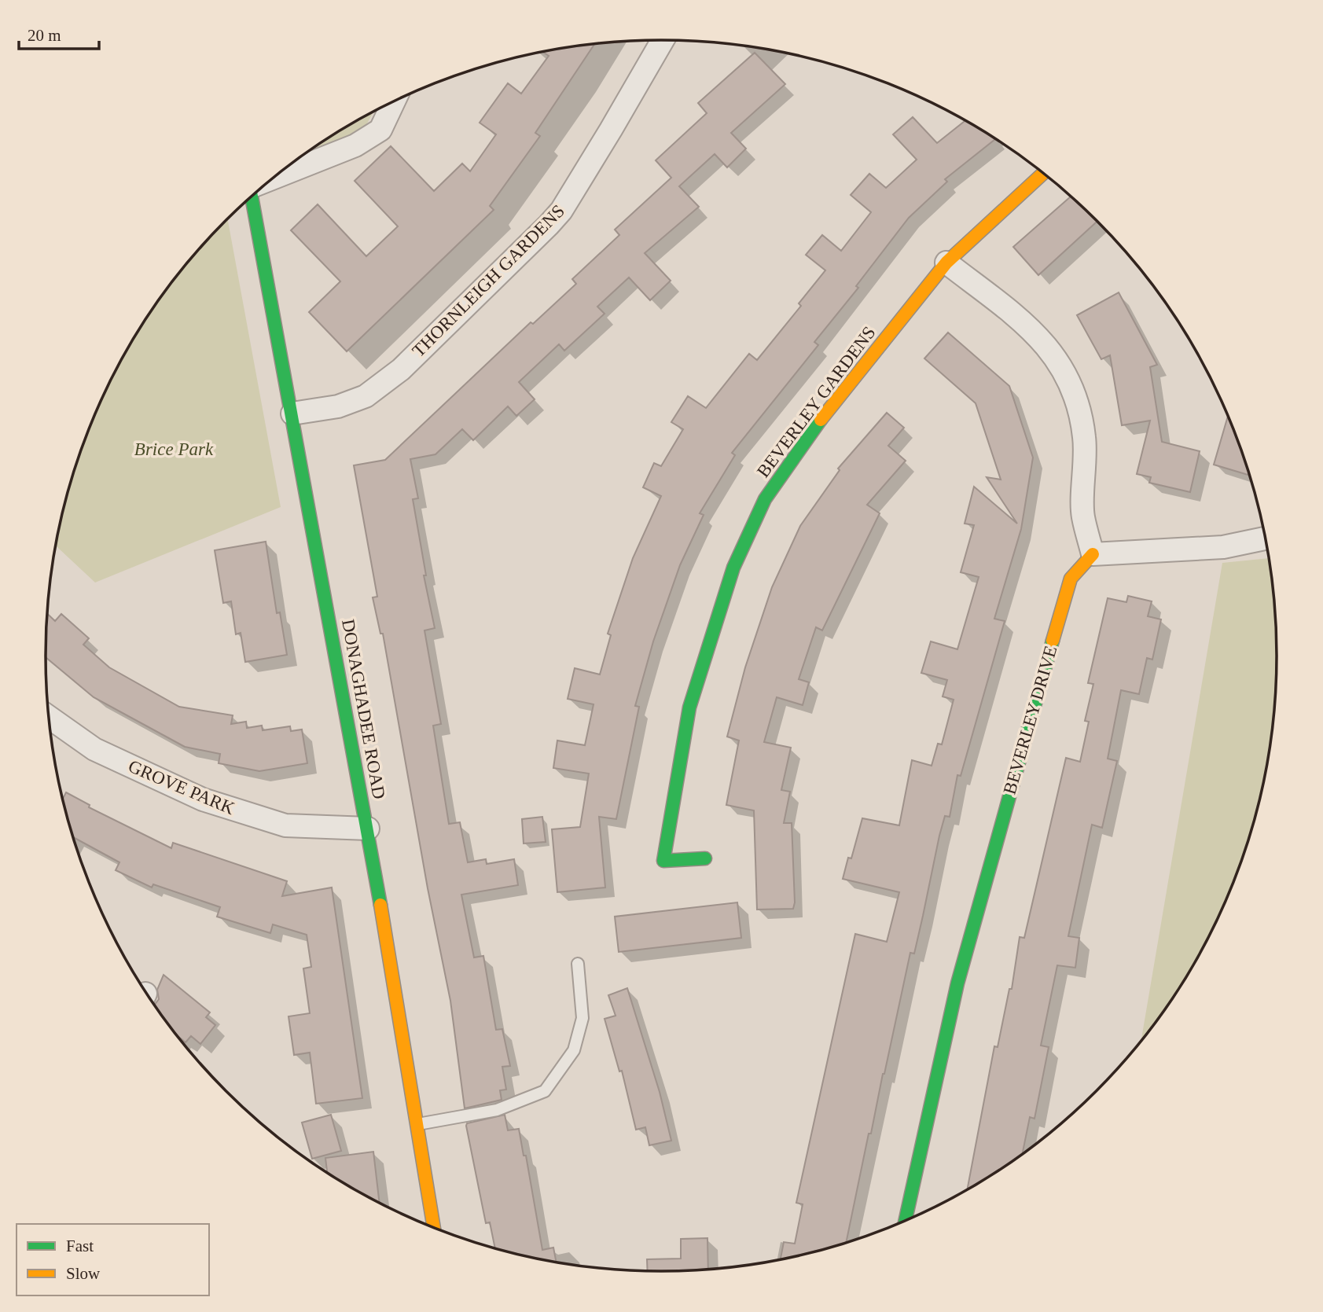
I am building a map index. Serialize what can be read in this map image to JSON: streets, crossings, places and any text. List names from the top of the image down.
{
  "streets": {
    "street": [
      "THORNLEIGH GARDENS",
      "BEVERLEY GARDENS",
      "DONAGHADEE ROAD",
      "BEVERLEY DRIVE",
      "GROVE PARK"
    ]
  },
  "crossings": [
    ["THORNLEIGH GARDENS", "DONAGHADEE ROAD"],
    ["DONAGHADEE ROAD", "GROVE PARK"]
  ],
  "parks": ["Brice Park"],
  "legend": ["Fast", "Slow"],
  "scale_bar": "20 m"
}
